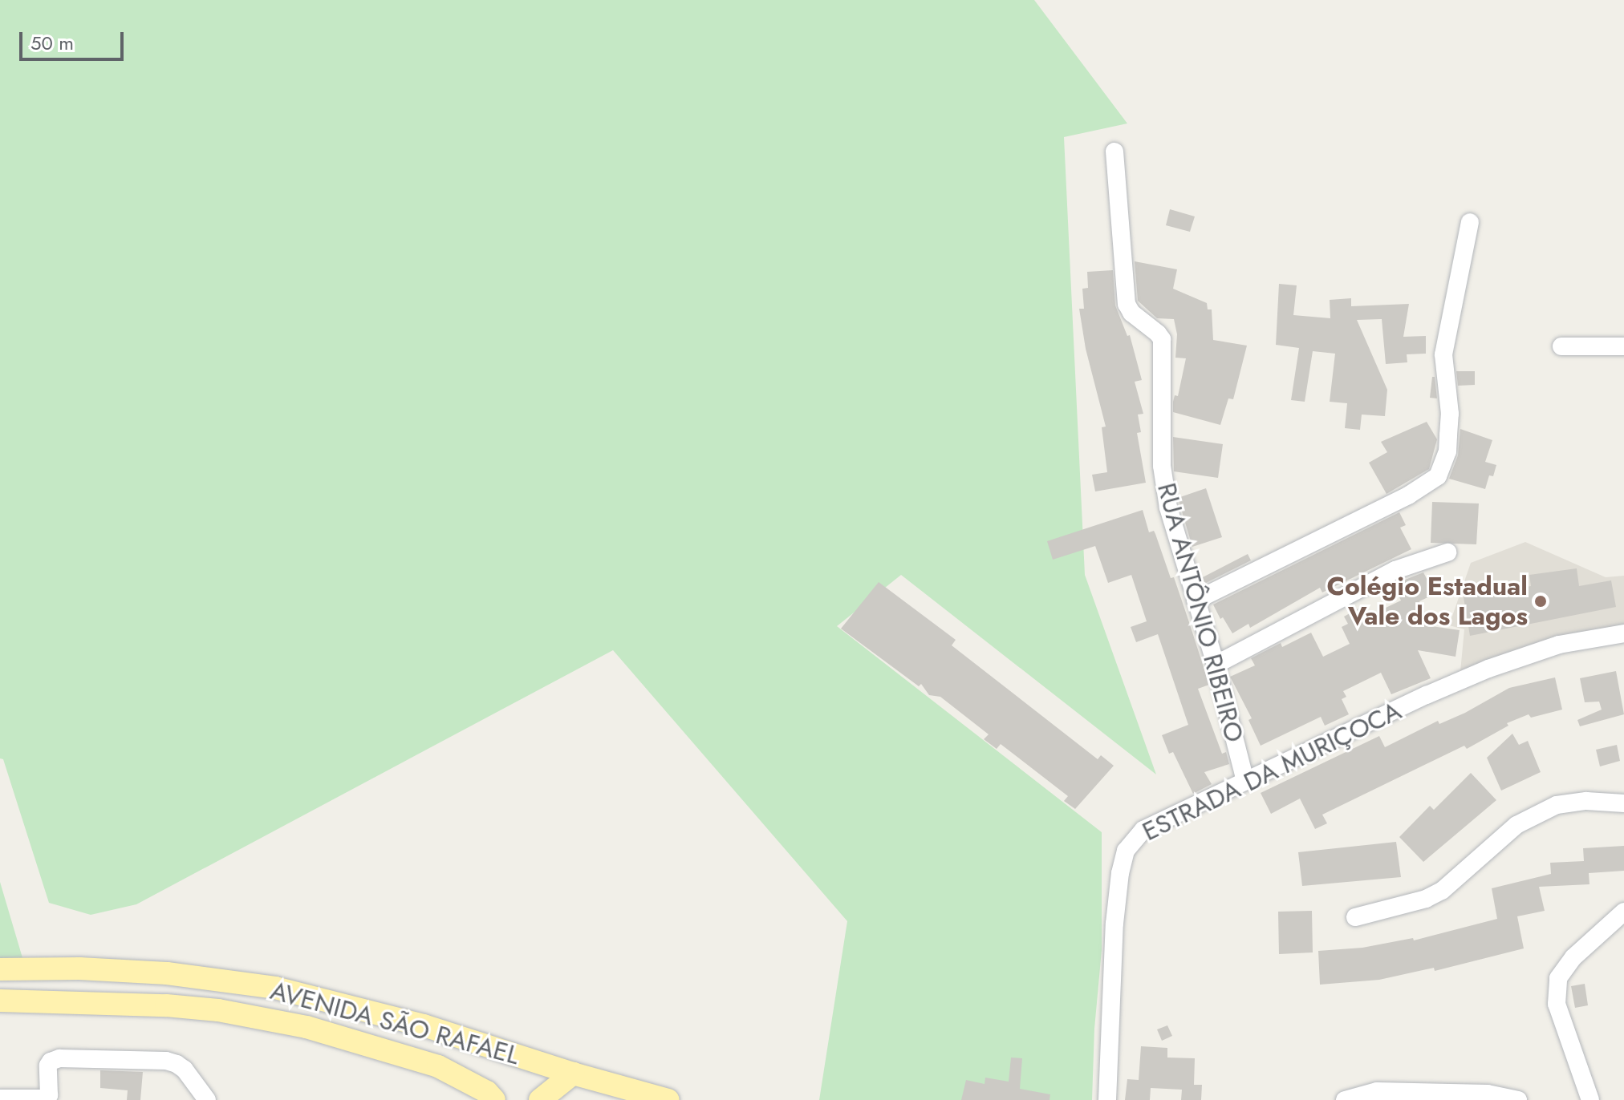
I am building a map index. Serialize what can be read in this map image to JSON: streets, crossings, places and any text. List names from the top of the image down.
{
  "streets": {
    "main road": ["AVENIDA SÃO RAFAEL"],
    "street": ["RUA ANTÔNIO RIBEIRO", "ESTRADA DA MURIÇOCA"]
  },
  "crossings": [
    ["RUA ANTÔNIO RIBEIRO", "ESTRADA DA MURIÇOCA"]
  ],
  "places": ["Colégio Estadual Vale dos Lagos"],
  "scale_bar": "50 m"
}
